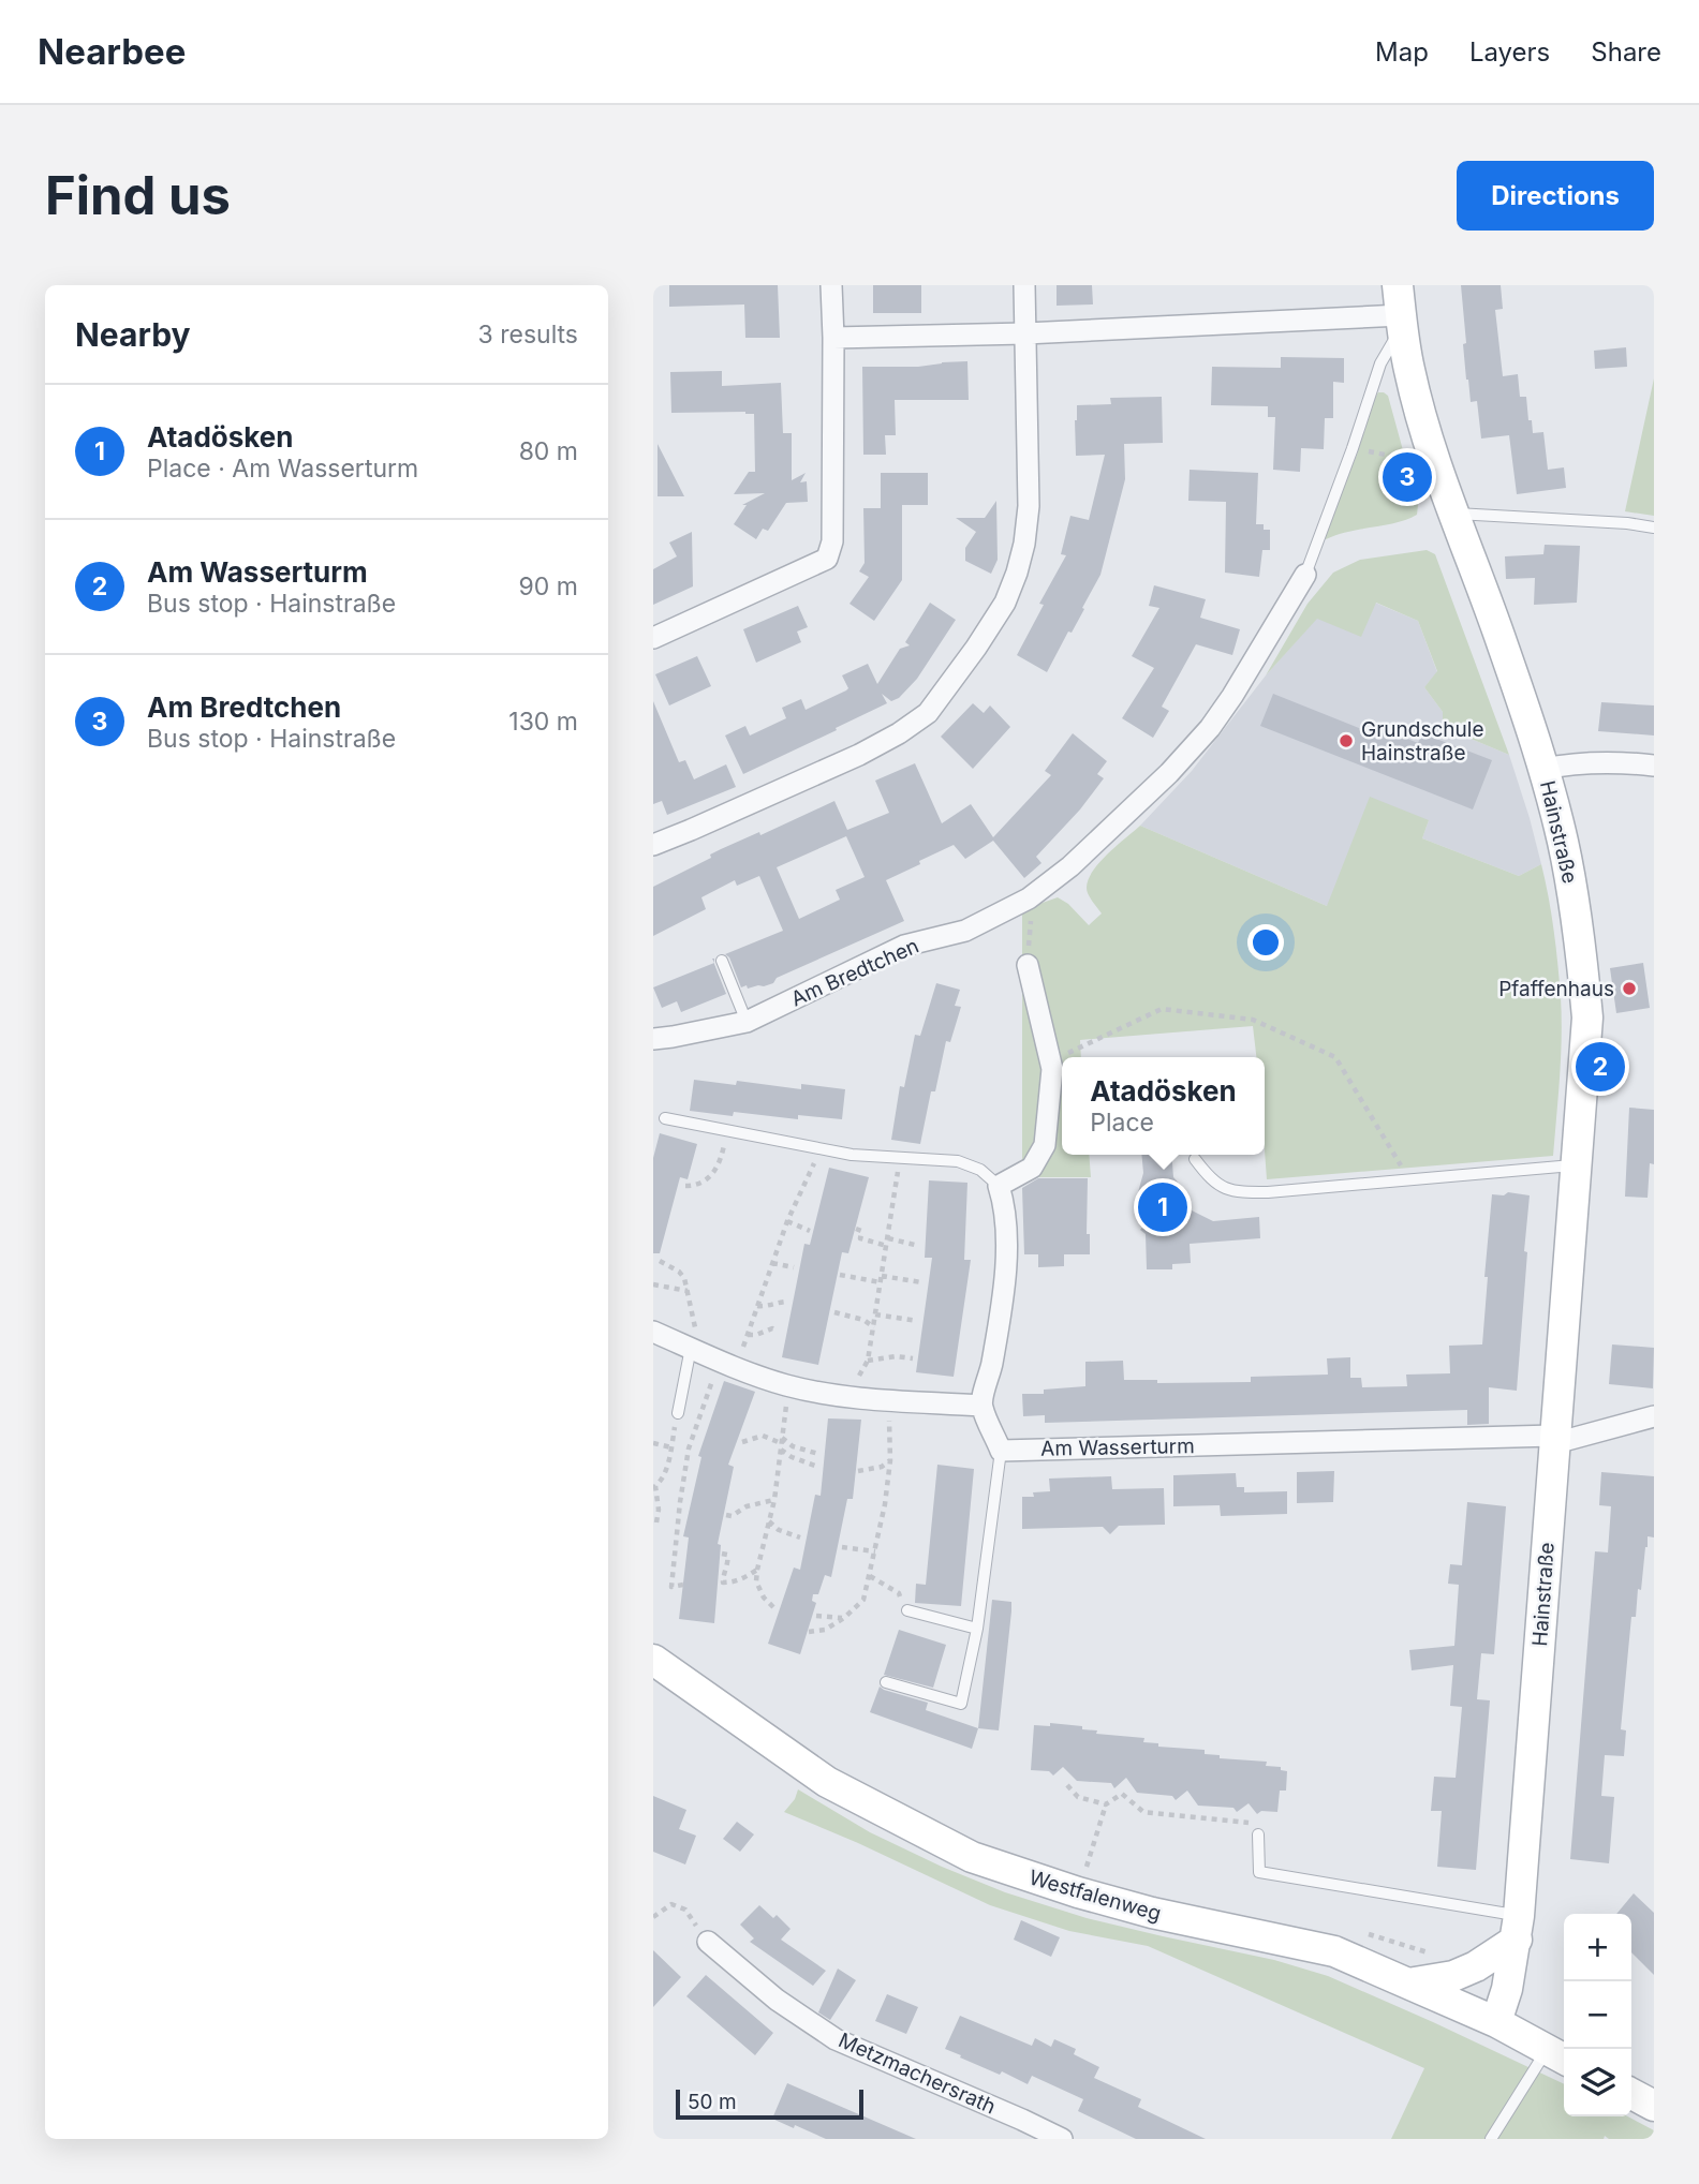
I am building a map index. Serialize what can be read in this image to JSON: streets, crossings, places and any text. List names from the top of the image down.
{
  "streets": {
    "street": [
      "Hainstraße",
      "Am Bredtchen",
      "Am Wasserturm",
      "Westfalenweg",
      "Metzmachersrath"
    ]
  },
  "crossings": [
    ["Hainstraße", "Am Wasserturm"],
    ["Hainstraße", "Westfalenweg"]
  ],
  "places": ["Grundschule Hainstraße", "Pfaffenhaus"],
  "scale_bar": "50 m",
  "page": {
    "header": "Nearbee",
    "nav": ["Map", "Layers", "Share"],
    "buttons": "Directions",
    "title": "Find us",
    "heading": ["Nearby", "3 results"],
    "list": [
      {
        "mark": "1",
        "name": "Atadösken",
        "note": "Place · Am Wasserturm",
        "value": "80 m"
      },
      {
        "mark": "2",
        "name": "Am Wasserturm",
        "note": "Bus stop · Hainstraße",
        "value": "90 m"
      },
      {
        "mark": "3",
        "name": "Am Bredtchen",
        "note": "Bus stop · Hainstraße",
        "value": "130 m"
      }
    ],
    "pins": ["3", "2", "1"],
    "popup": ["Atadösken", "Place"],
    "map_buttons": ["+", "−"],
    "scale": "50 m"
  }
}
